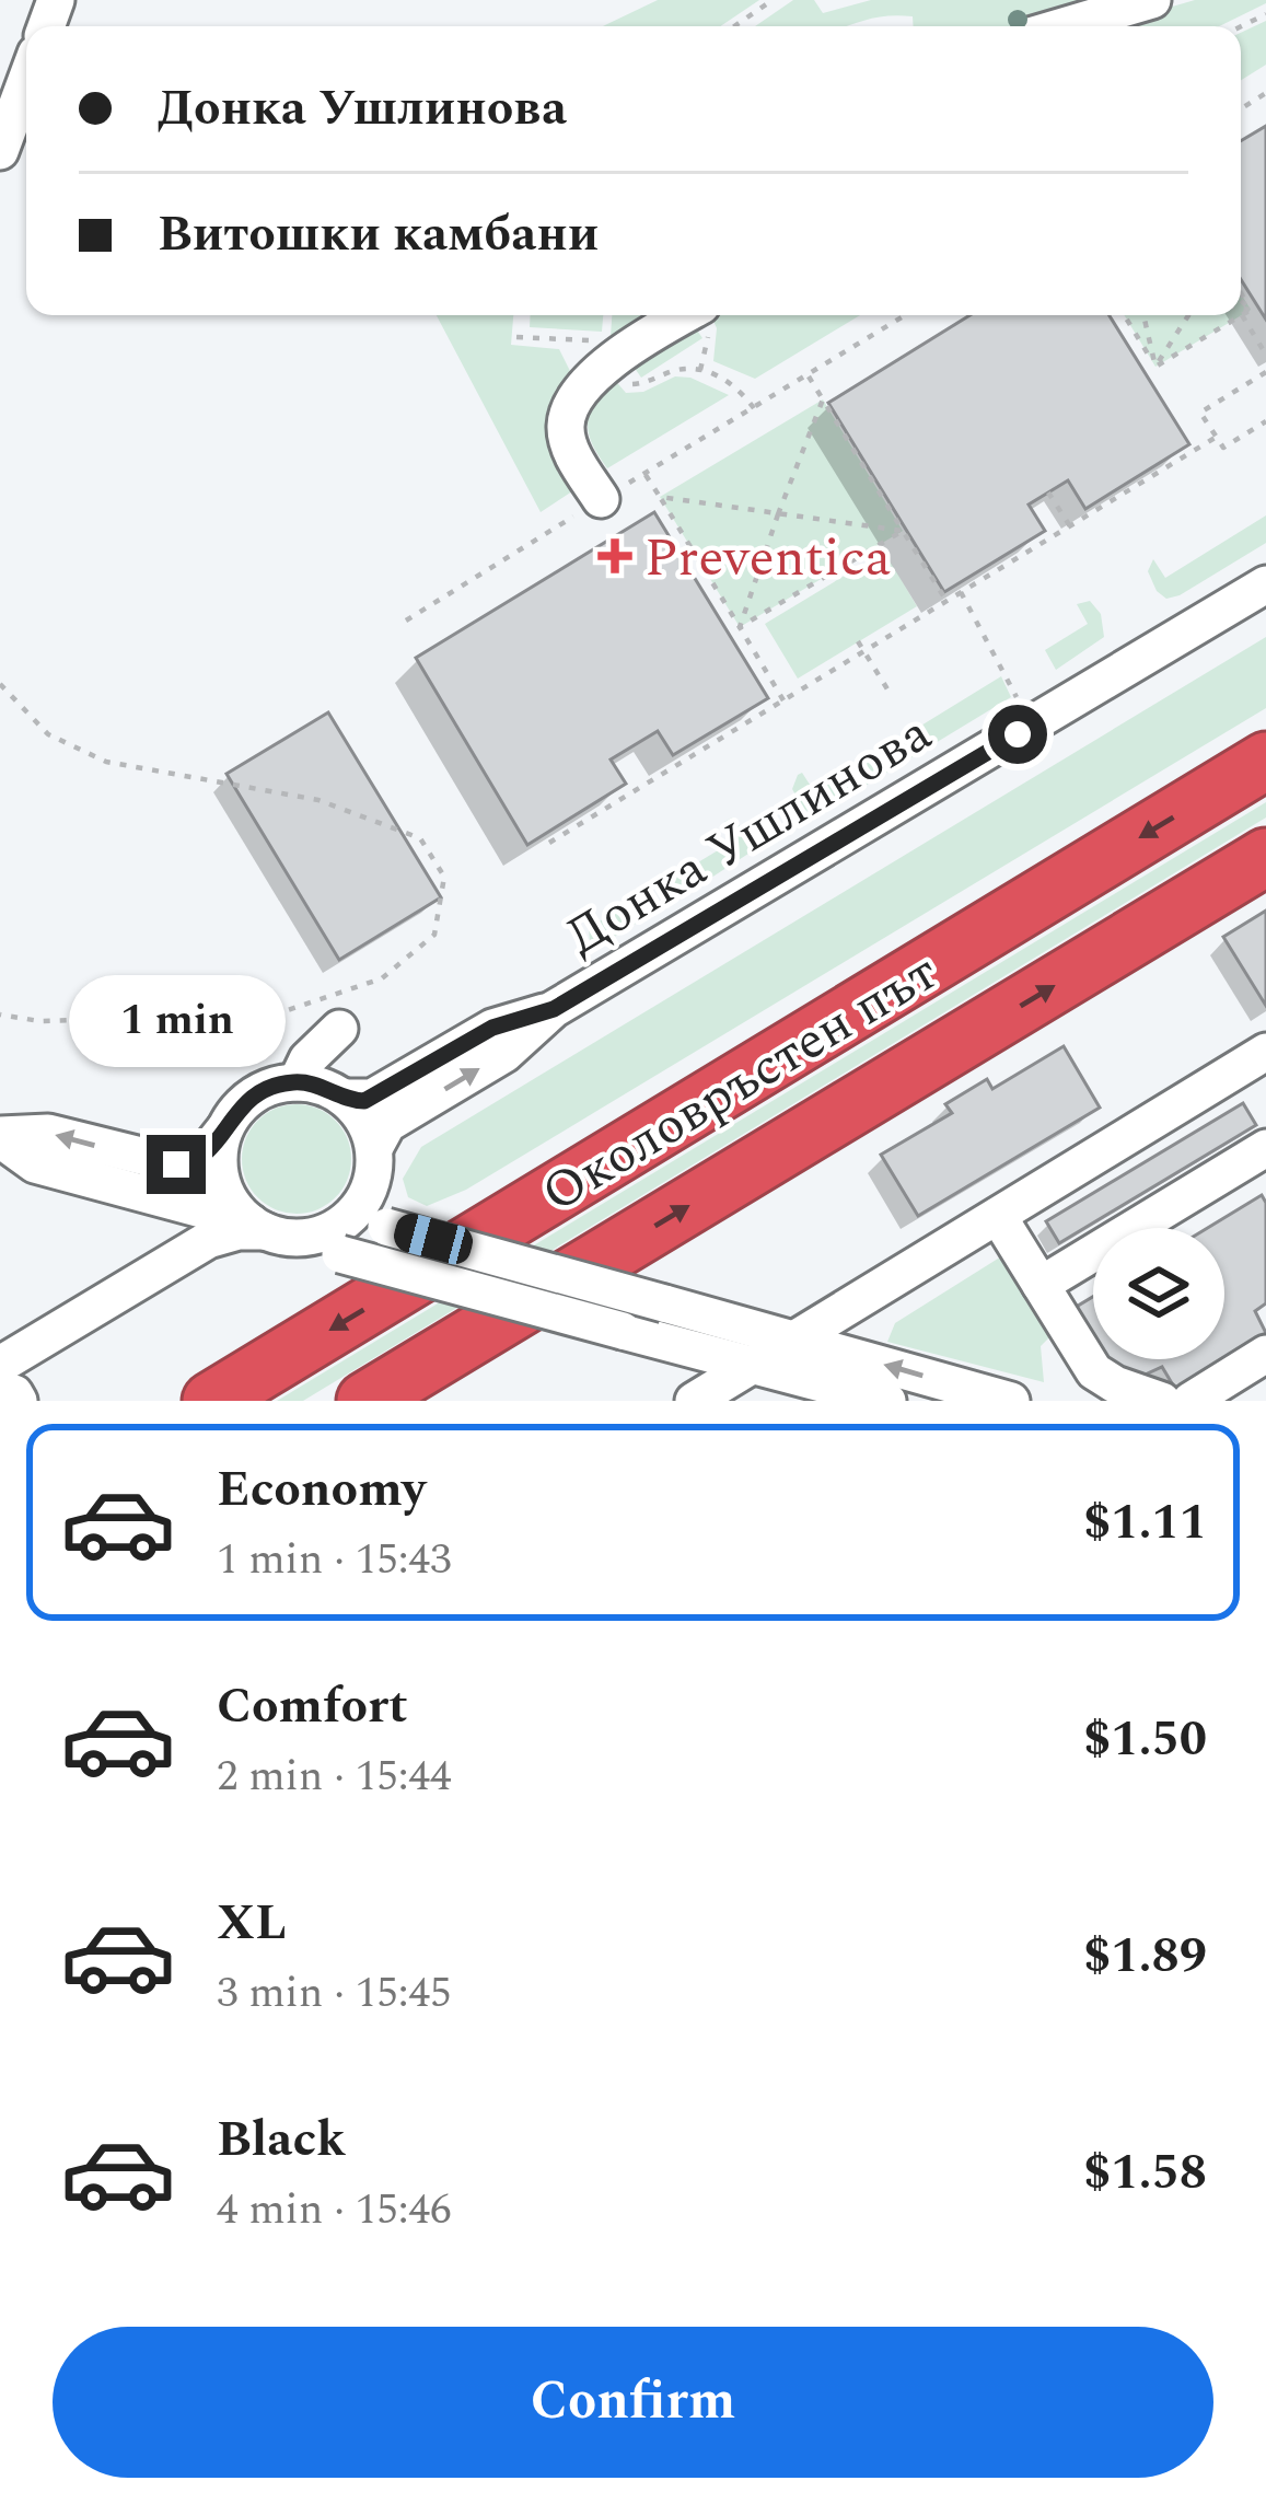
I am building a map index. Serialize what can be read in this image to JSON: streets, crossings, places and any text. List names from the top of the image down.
{
  "streets": {
    "highway": ["Околовръстен път"],
    "street": ["Донка Ушлинова"]
  },
  "places": {
    "health": ["Preventica"]
  },
  "page": {
    "banner": ["Донка Ушлинова", "Витошки камбани"],
    "bubble": "1 min",
    "list": [
      {
        "name": "Economy",
        "note": "1 min · 15:43",
        "value": "$1.11"
      },
      {
        "name": "Comfort",
        "note": "2 min · 15:44",
        "value": "$1.50"
      },
      {
        "name": "XL",
        "note": "3 min · 15:45",
        "value": "$1.89"
      },
      {
        "name": "Black",
        "note": "4 min · 15:46",
        "value": "$1.58"
      }
    ],
    "buttons": "Confirm"
  }
}
